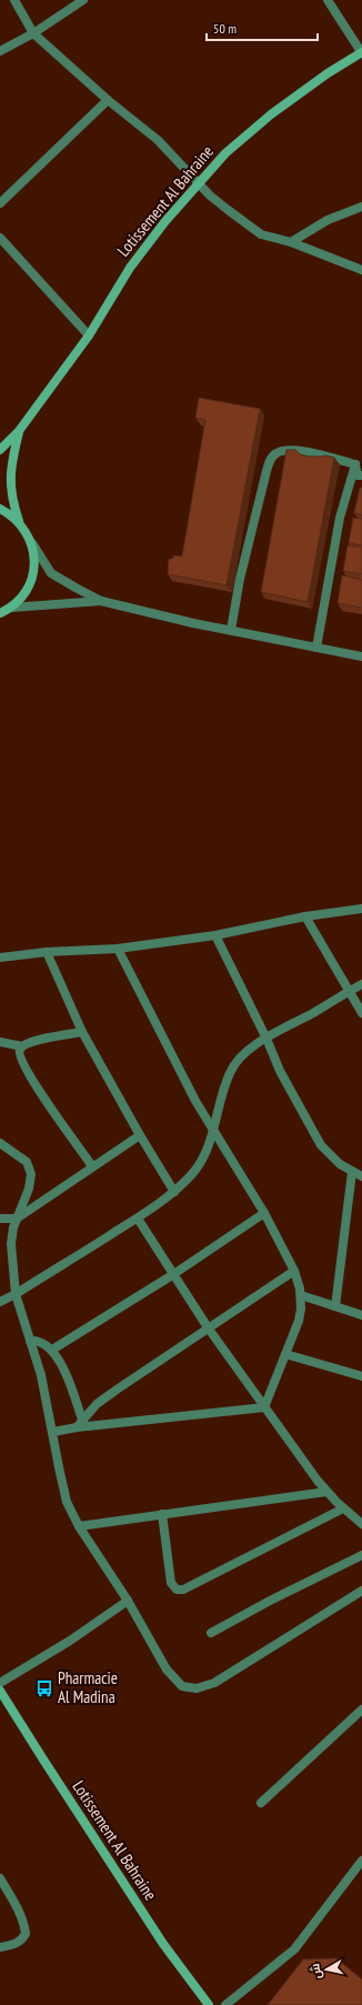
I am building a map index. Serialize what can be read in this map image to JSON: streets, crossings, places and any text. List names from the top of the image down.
{
  "streets": {
    "street": ["Lotissement Al Bahraine"]
  },
  "places": {
    "bus stop": ["Pharmacie Al Madina"]
  },
  "scale_bar": "50 m",
  "north": "left"
}
